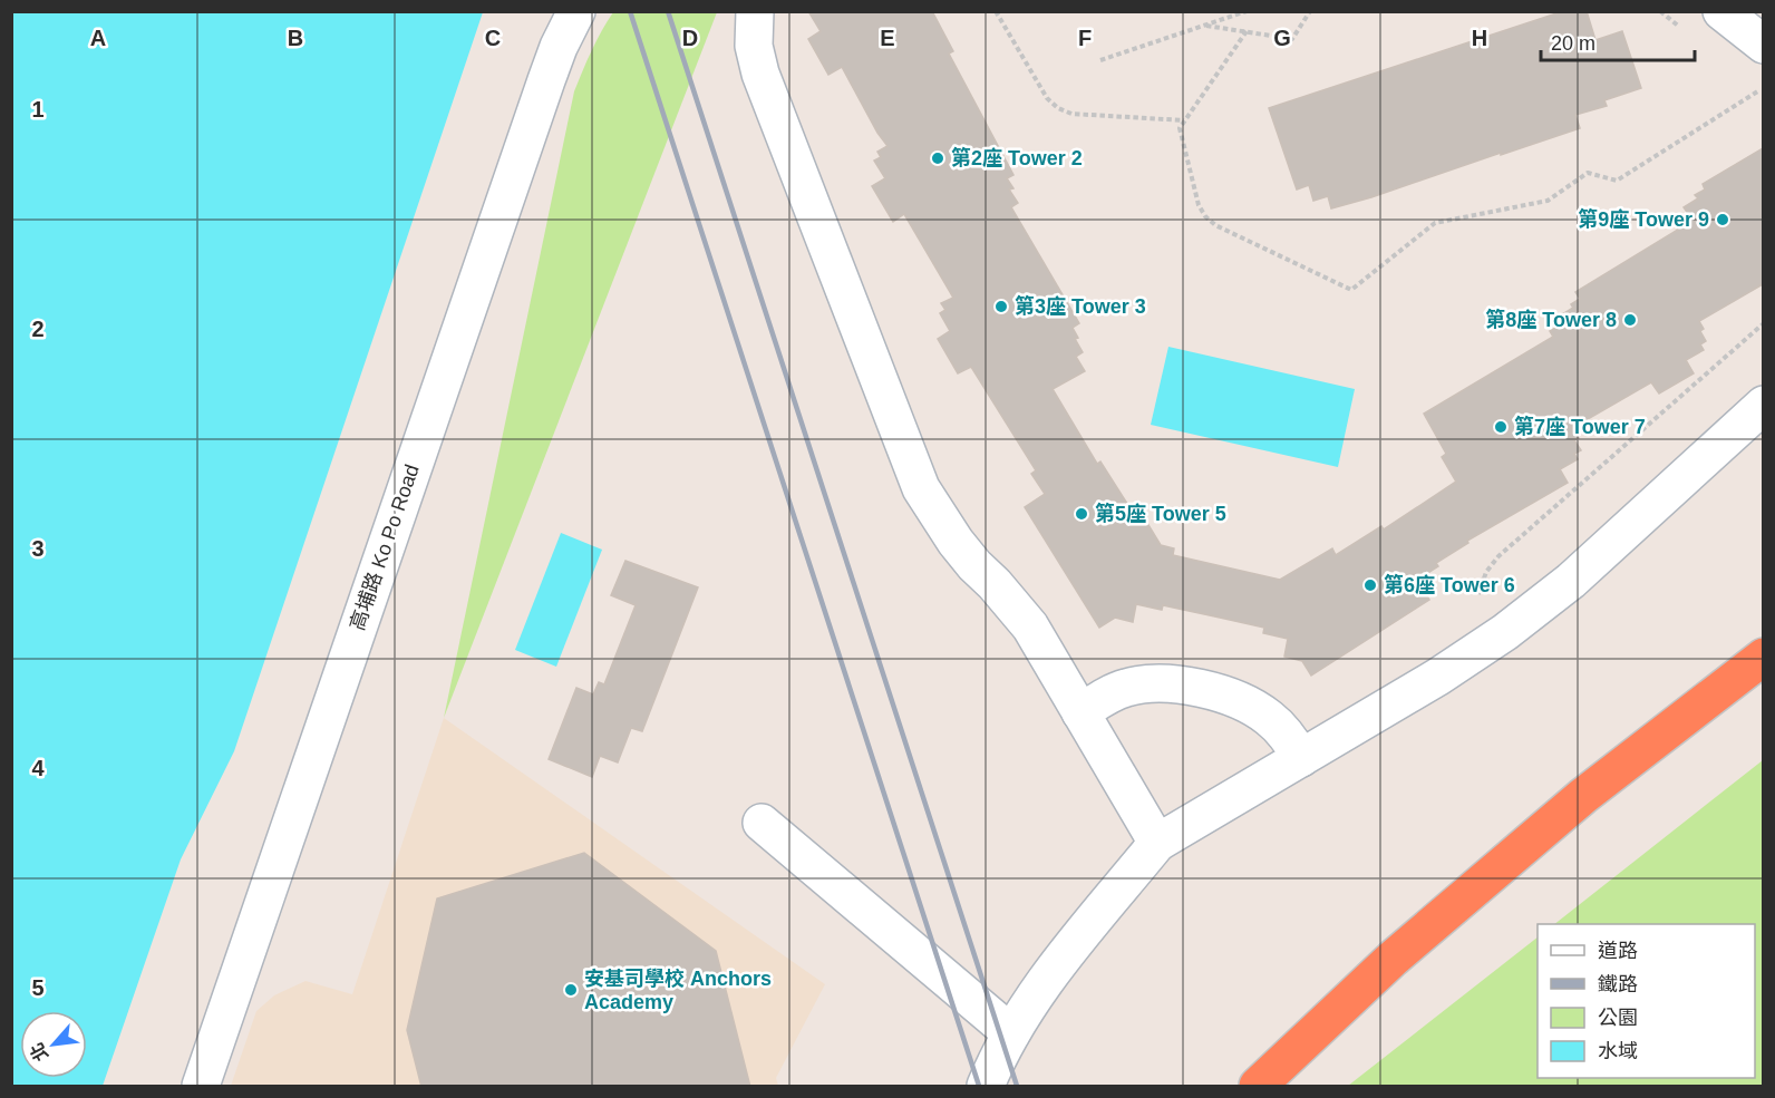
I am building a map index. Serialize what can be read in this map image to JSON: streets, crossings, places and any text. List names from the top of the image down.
{
  "streets": {
    "street": ["高埔路 Ko Po Road"]
  },
  "places": [
    "第2座 Tower 2",
    "第9座 Tower 9",
    "第3座 Tower 3",
    "第8座 Tower 8",
    "第7座 Tower 7",
    "第5座 Tower 5",
    "第6座 Tower 6",
    "安基司學校 Anchors Academy"
  ],
  "legend": [
    "道路",
    "鐵路",
    "公園",
    "水域"
  ],
  "scale_bar": "20 m",
  "north": "bottom left",
  "grid": {
    "columns": [
      "A",
      "B",
      "C",
      "D",
      "E",
      "F",
      "G",
      "H"
    ],
    "rows": [
      "1",
      "2",
      "3",
      "4",
      "5"
    ]
  }
}
